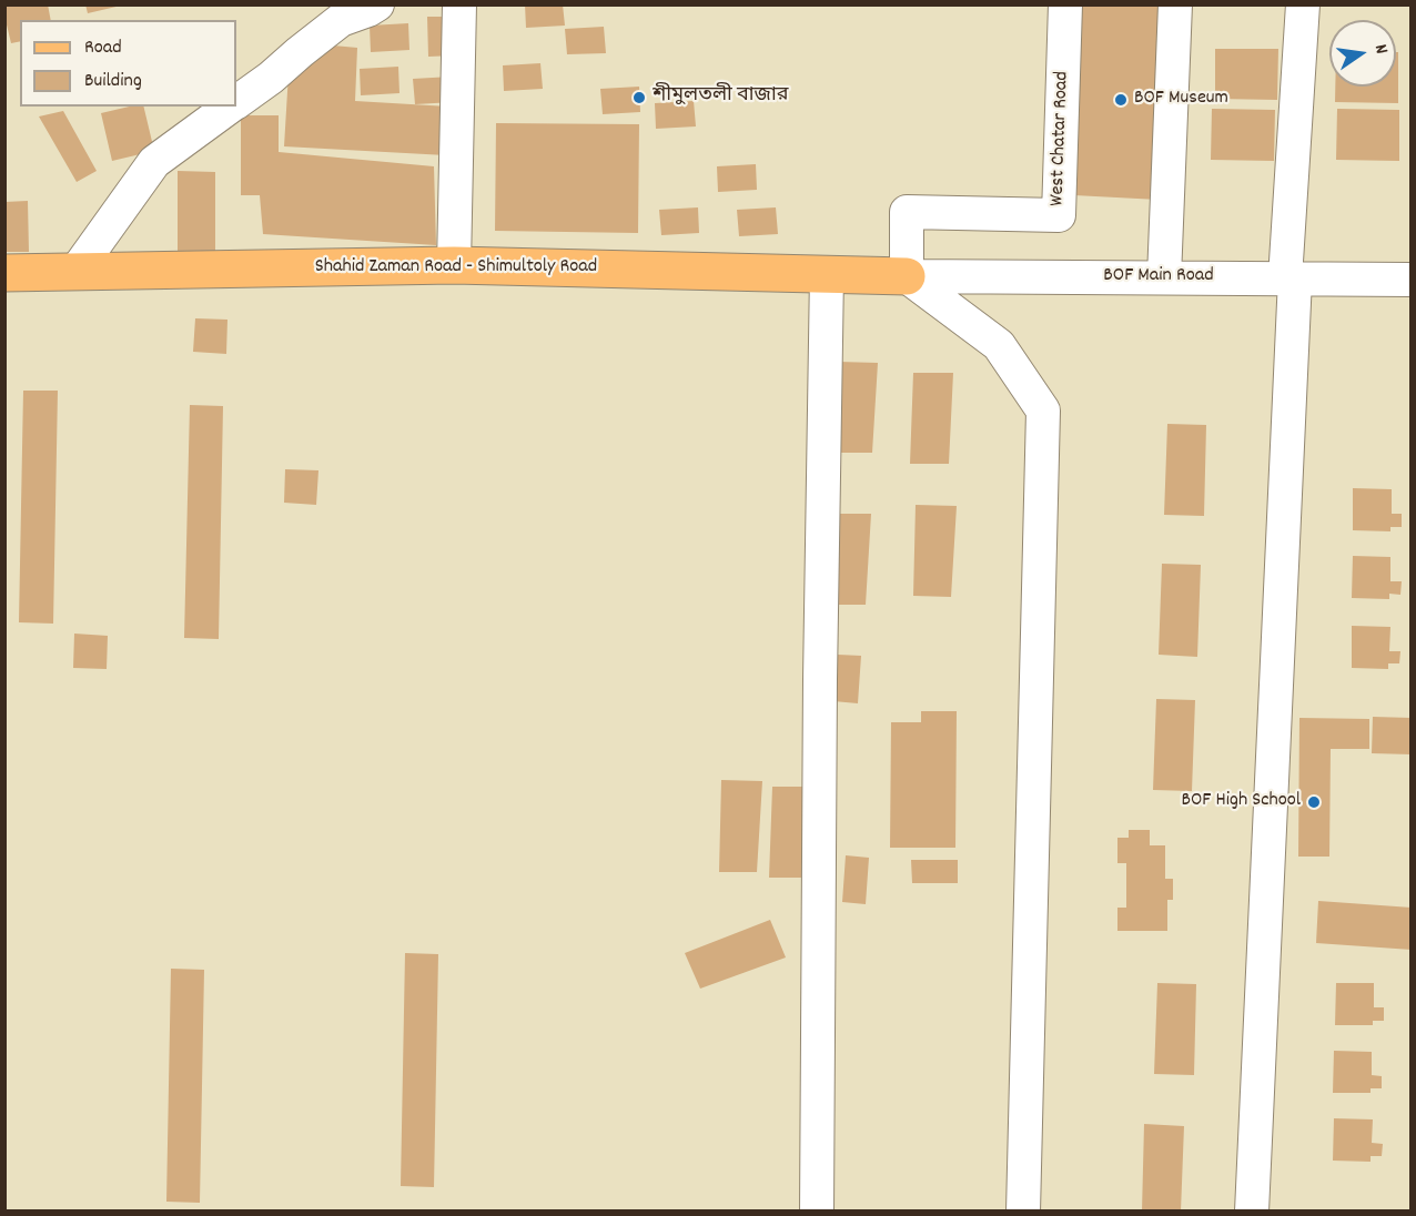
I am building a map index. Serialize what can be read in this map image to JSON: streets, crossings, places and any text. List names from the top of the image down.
{
  "streets": {
    "main road": ["Shahid Zaman Road - Shimultoly Road"],
    "street": ["West Chatar Road", "BOF Main Road"]
  },
  "crossings": [
    ["West Chatar Road", "Shahid Zaman Road - Shimultoly Road"],
    ["West Chatar Road", "BOF Main Road"],
    ["Shahid Zaman Road - Shimultoly Road", "BOF Main Road"]
  ],
  "places": ["শীমুলতলী বাজার", "BOF Museum", "BOF High School"],
  "legend": ["Road", "Building"],
  "north": "right"
}
